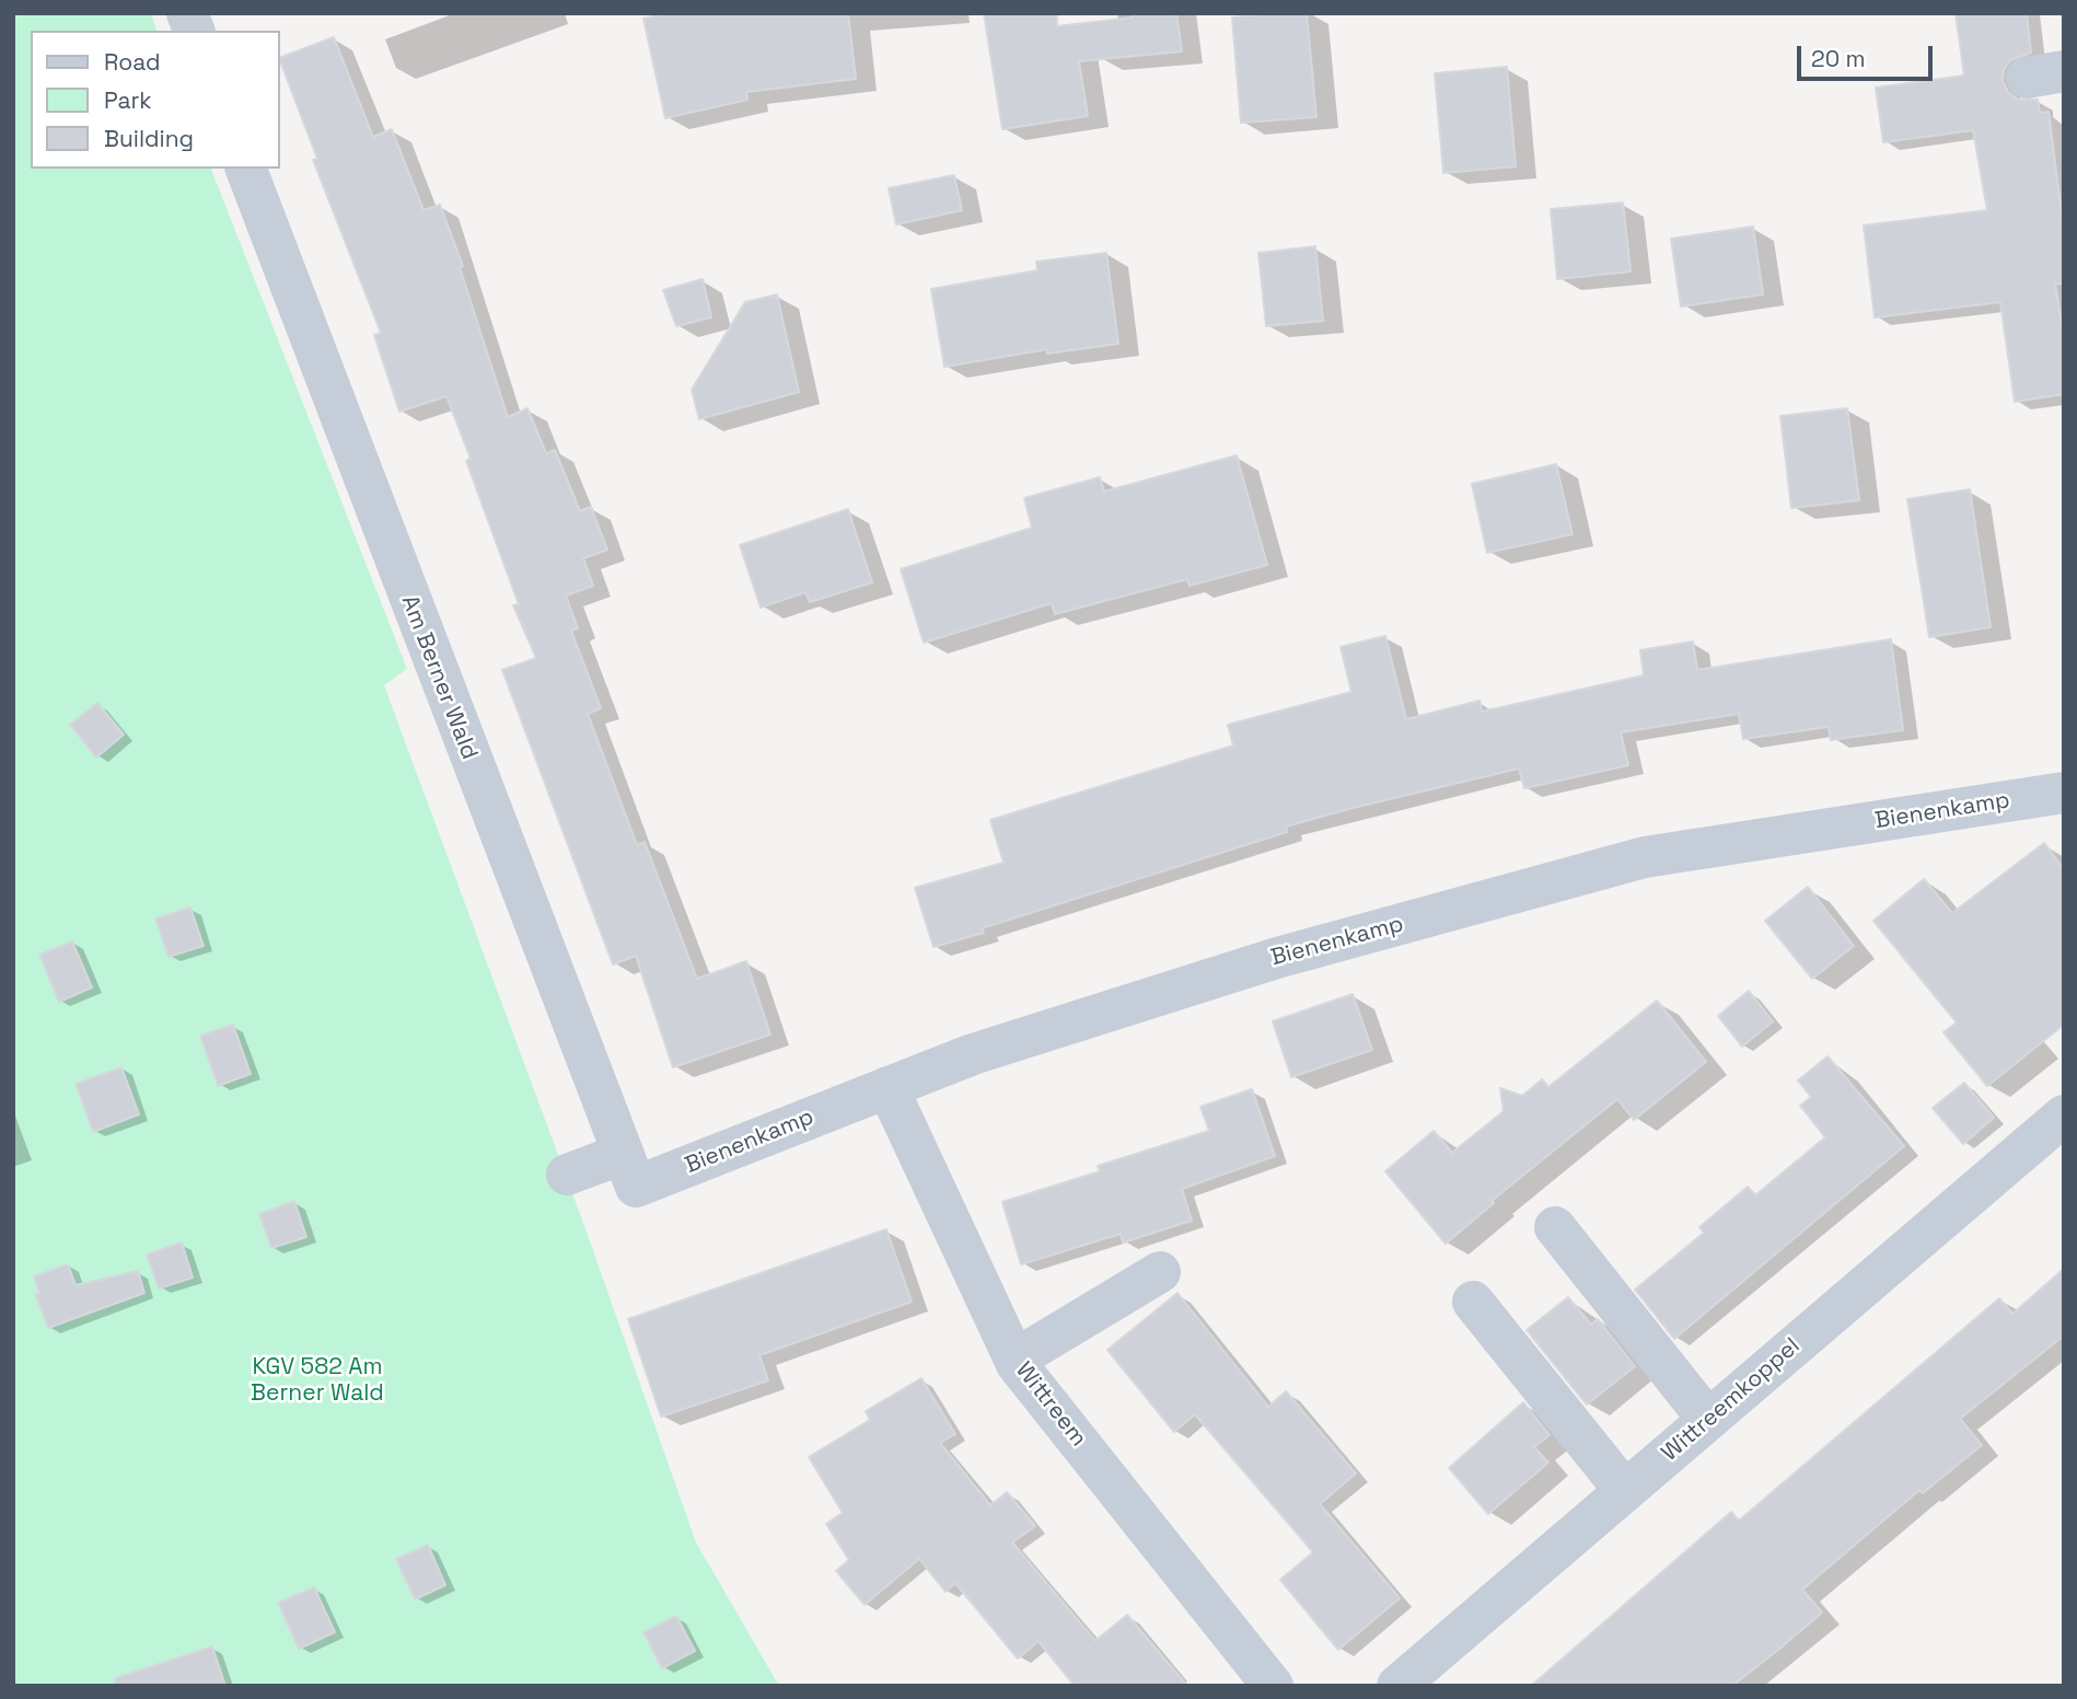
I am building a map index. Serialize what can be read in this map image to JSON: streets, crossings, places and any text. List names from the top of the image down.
{
  "streets": {
    "street": [
      "Am Berner Wald",
      "Bienenkamp",
      "Wittreemkoppel",
      "Wittreem"
    ]
  },
  "crossings": [
    ["Am Berner Wald", "Bienenkamp"],
    ["Bienenkamp", "Wittreem"]
  ],
  "parks": ["KGV 582 Am Berner Wald"],
  "legend": ["Road", "Park", "Building"],
  "scale_bar": "20 m"
}
